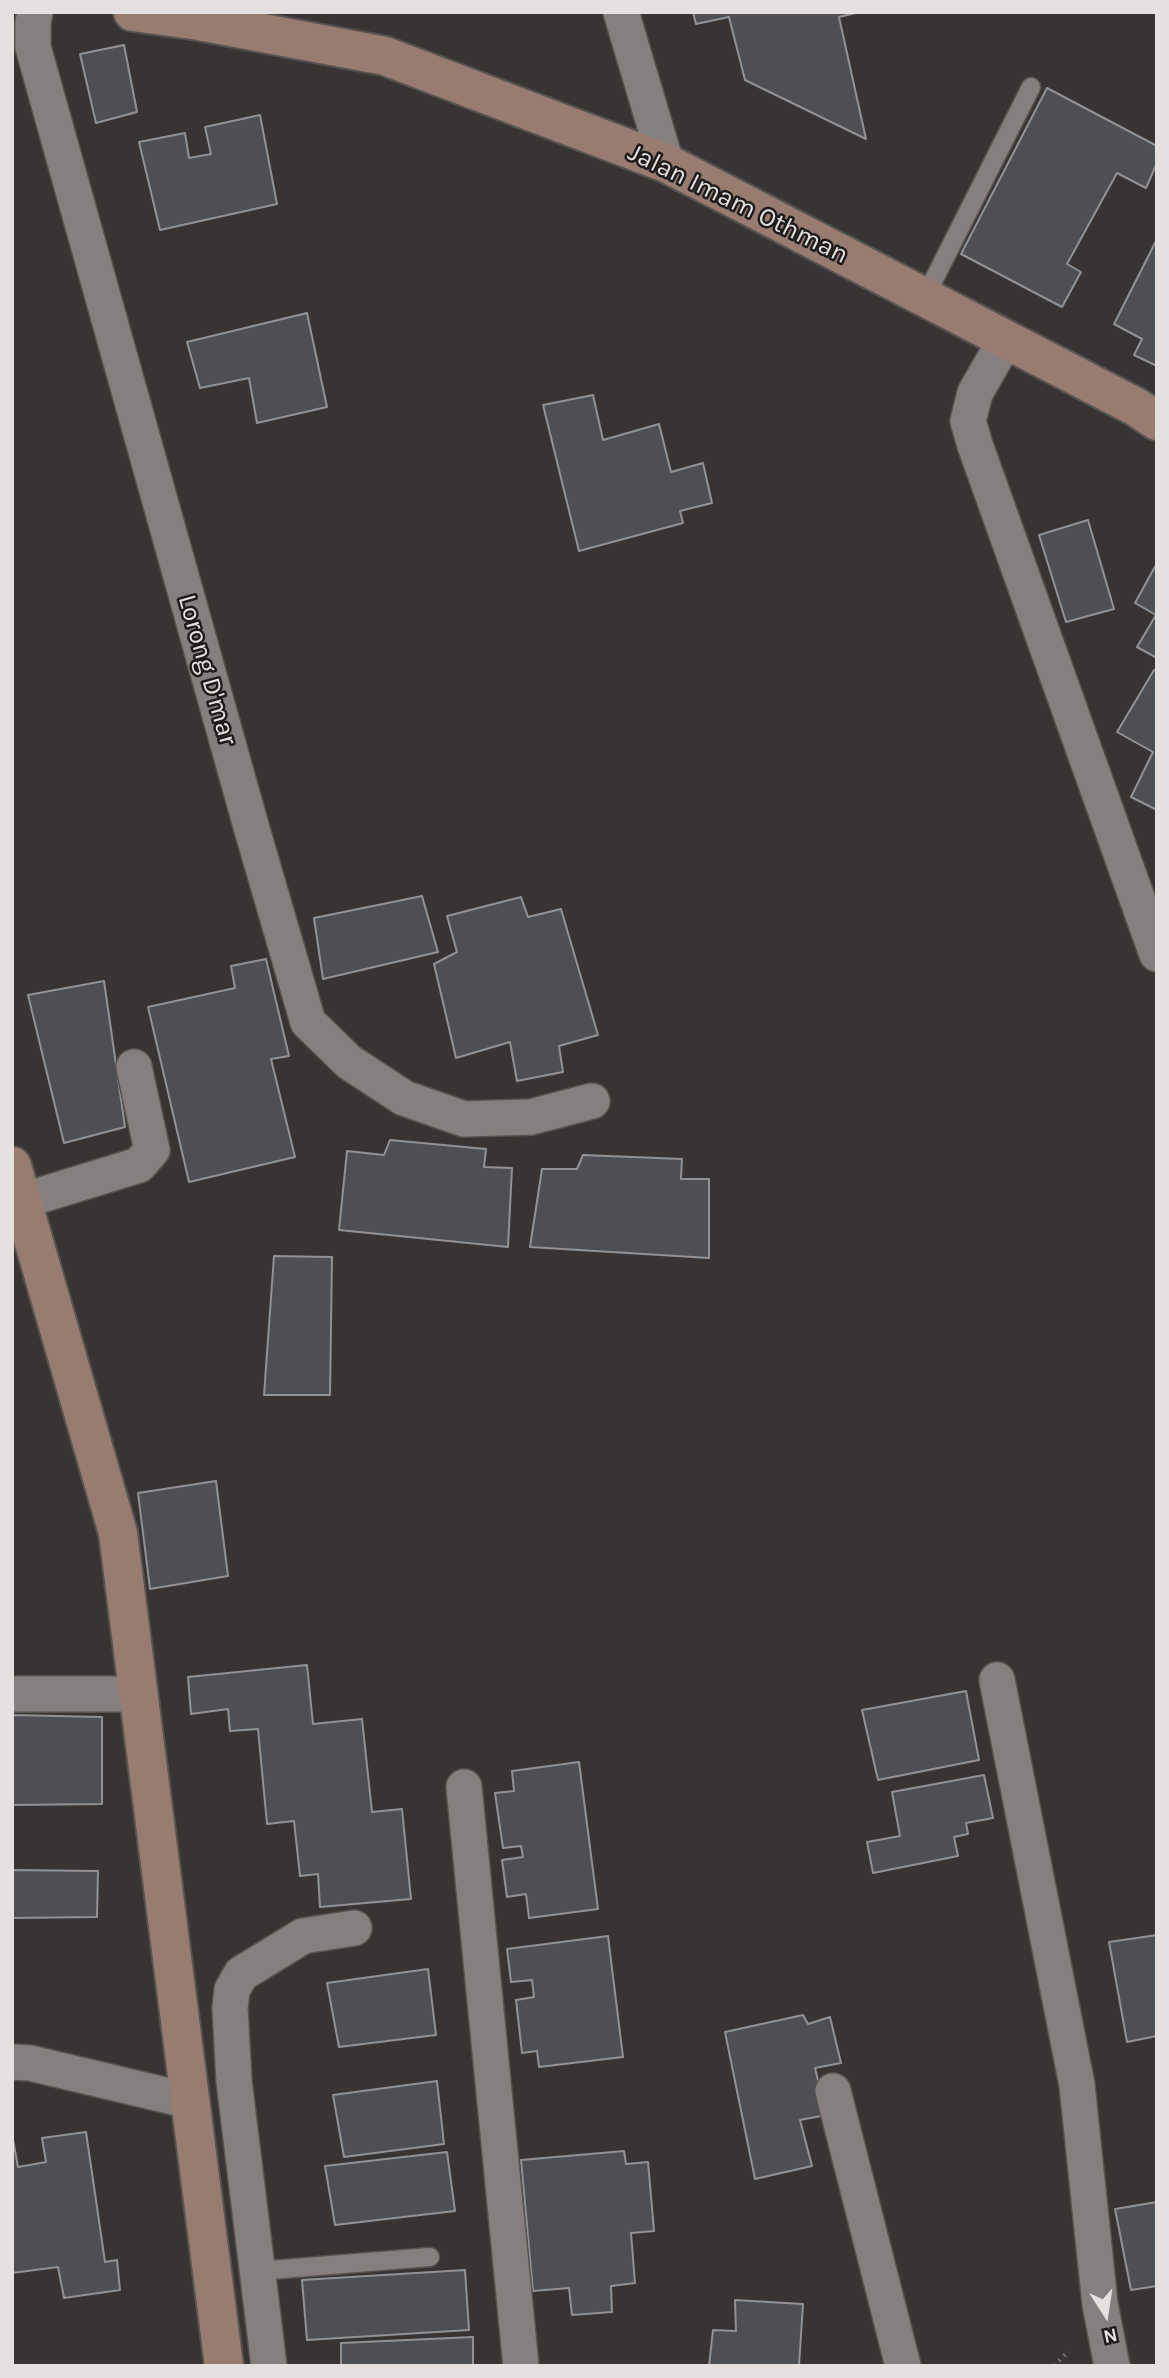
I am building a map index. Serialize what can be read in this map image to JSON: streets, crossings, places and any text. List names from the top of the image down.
{
  "streets": {
    "street": ["Jalan Imam Othman", "Lorong D'mar"]
  },
  "north": "bottom"
}
